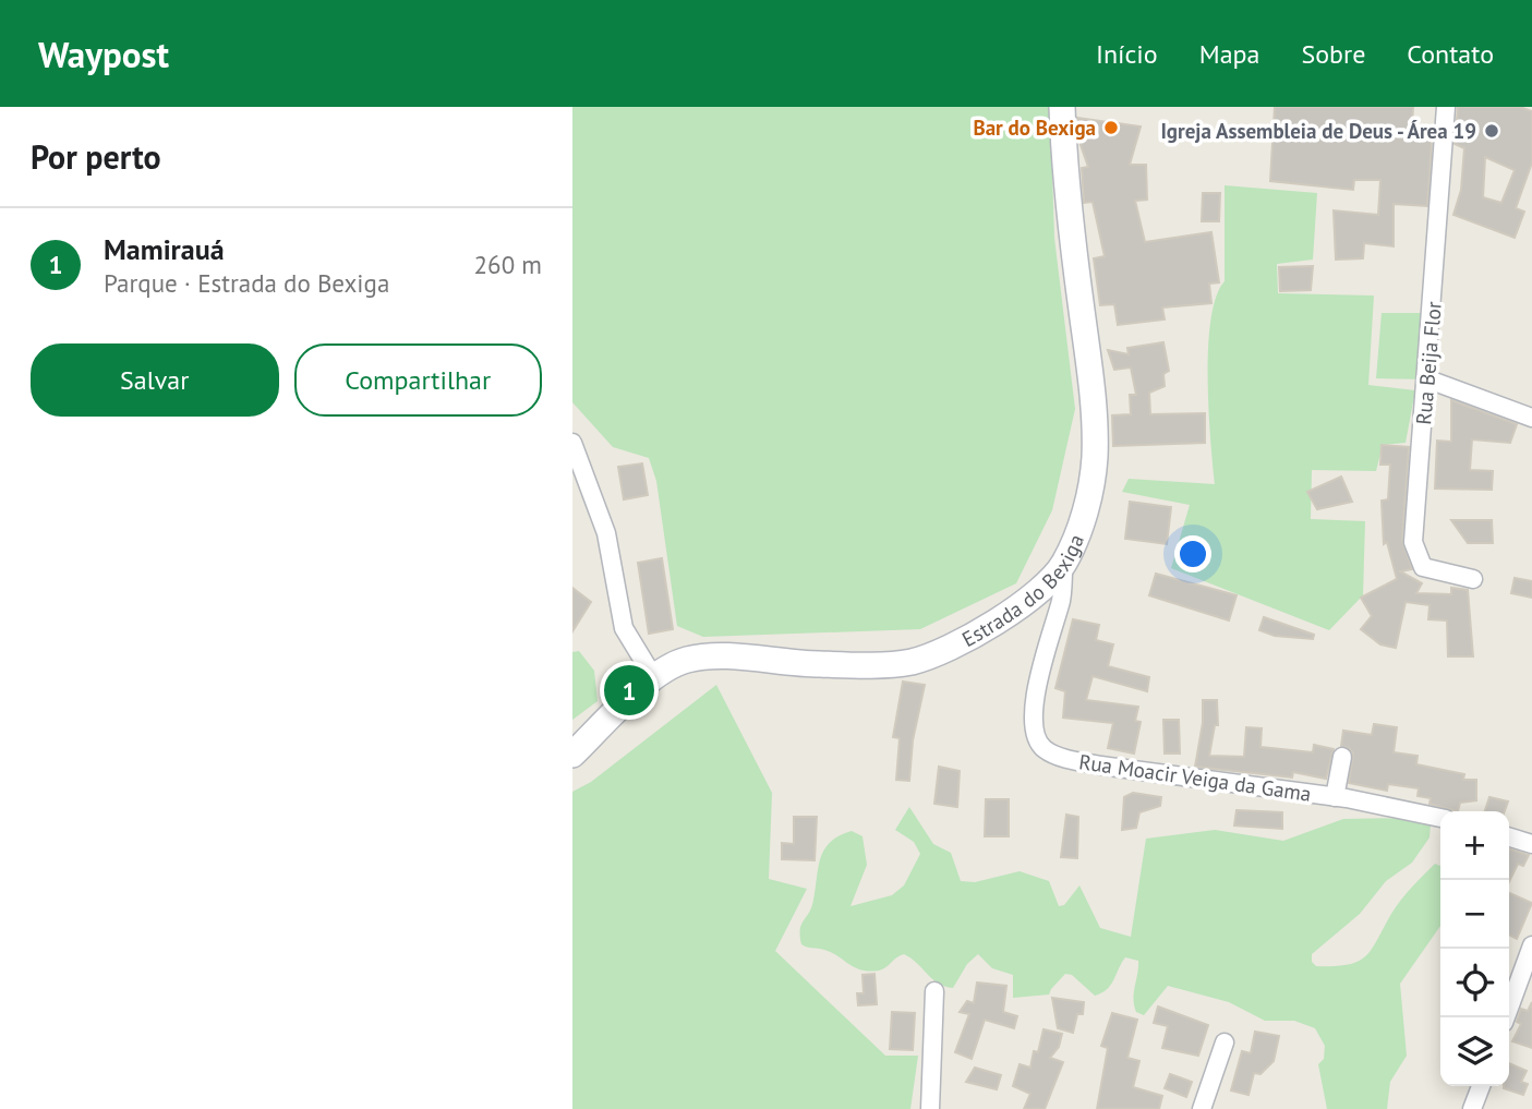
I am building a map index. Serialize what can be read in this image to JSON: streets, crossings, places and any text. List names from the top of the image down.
{
  "streets": {
    "street": ["Rua Beija Flor", "Estrada do Bexiga", "Rua Moacir Veiga da Gama"]
  },
  "crossings": [
    ["Estrada do Bexiga", "Rua Moacir Veiga da Gama"]
  ],
  "places": ["Bar do Bexiga", "Igreja Assembleia de Deus - Área 19"],
  "page": {
    "header": "Waypost",
    "nav": [
      "Início",
      "Mapa",
      "Sobre",
      "Contato"
    ],
    "heading": "Por perto",
    "list": [
      {
        "mark": "1",
        "name": "Mamirauá",
        "note": "Parque · Estrada do Bexiga",
        "value": "260 m"
      }
    ],
    "buttons": ["Salvar", "Compartilhar"],
    "pins": "1",
    "map_buttons": ["+", "−"]
  }
}
